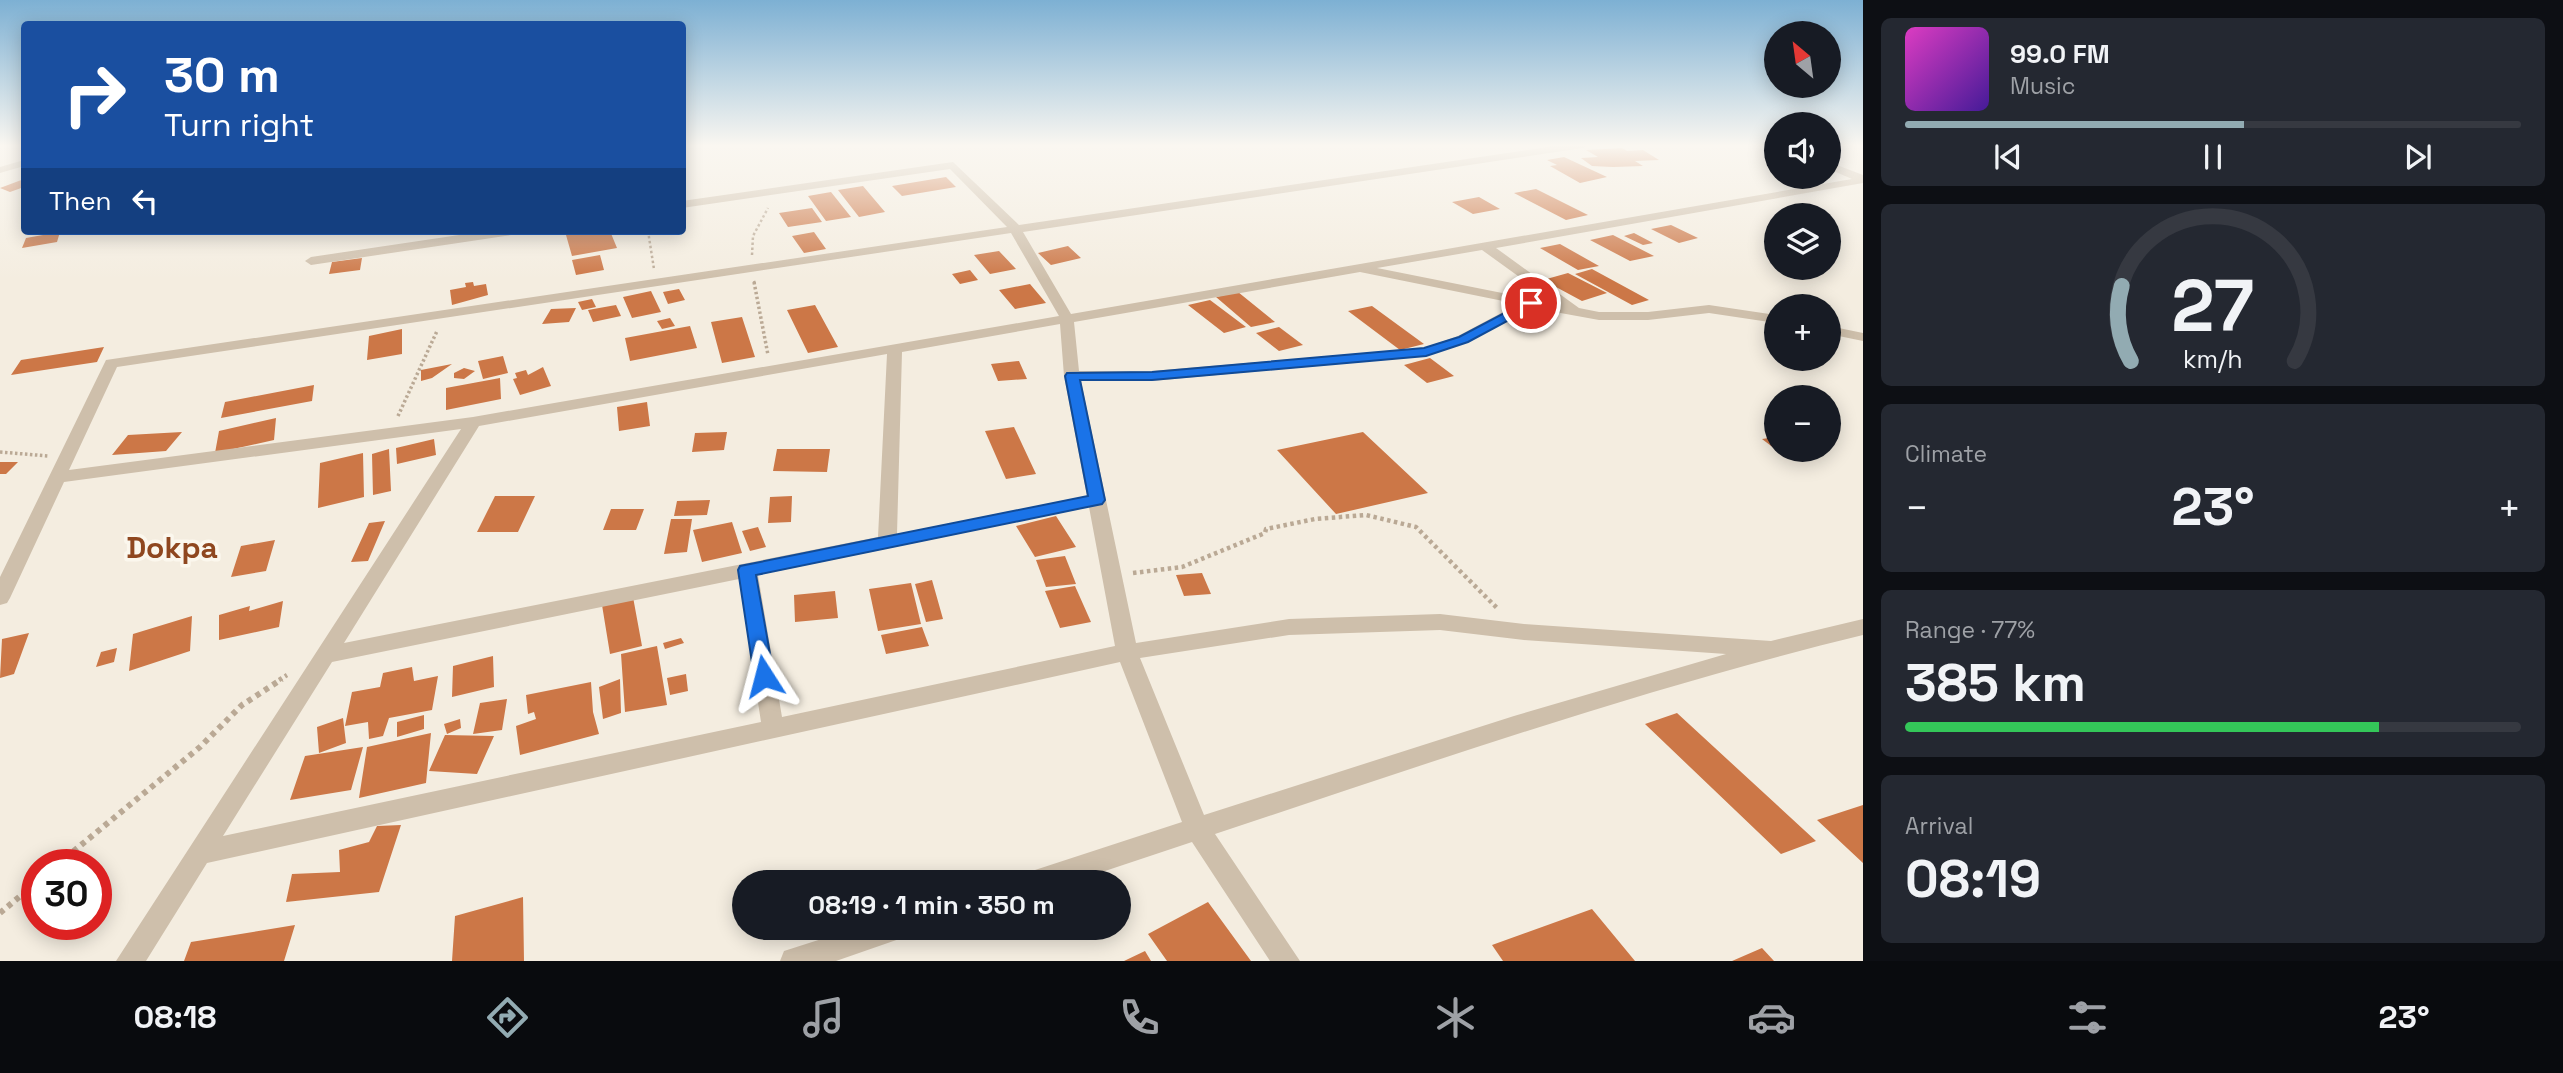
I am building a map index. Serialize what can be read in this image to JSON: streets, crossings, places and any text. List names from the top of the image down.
{
  "districts": ["Dokpa"],
  "north": "top left",
  "page": {
    "map_buttons": ["+", "−"],
    "turn": ["30 m", "Turn right"],
    "song": ["99.0 FM", "Music"],
    "then": "Then",
    "tile": [
      "Climate",
      ["Range · 77%", "385 km"],
      ["Arrival", "08:19"]
    ],
    "heat": ["−", "23°", "+"],
    "limit": "30",
    "trip": "08:19 · 1 min · 350 m",
    "tabs": ["08:18", "23°"],
    "gauge": ["27", "km/h"]
  }
}
